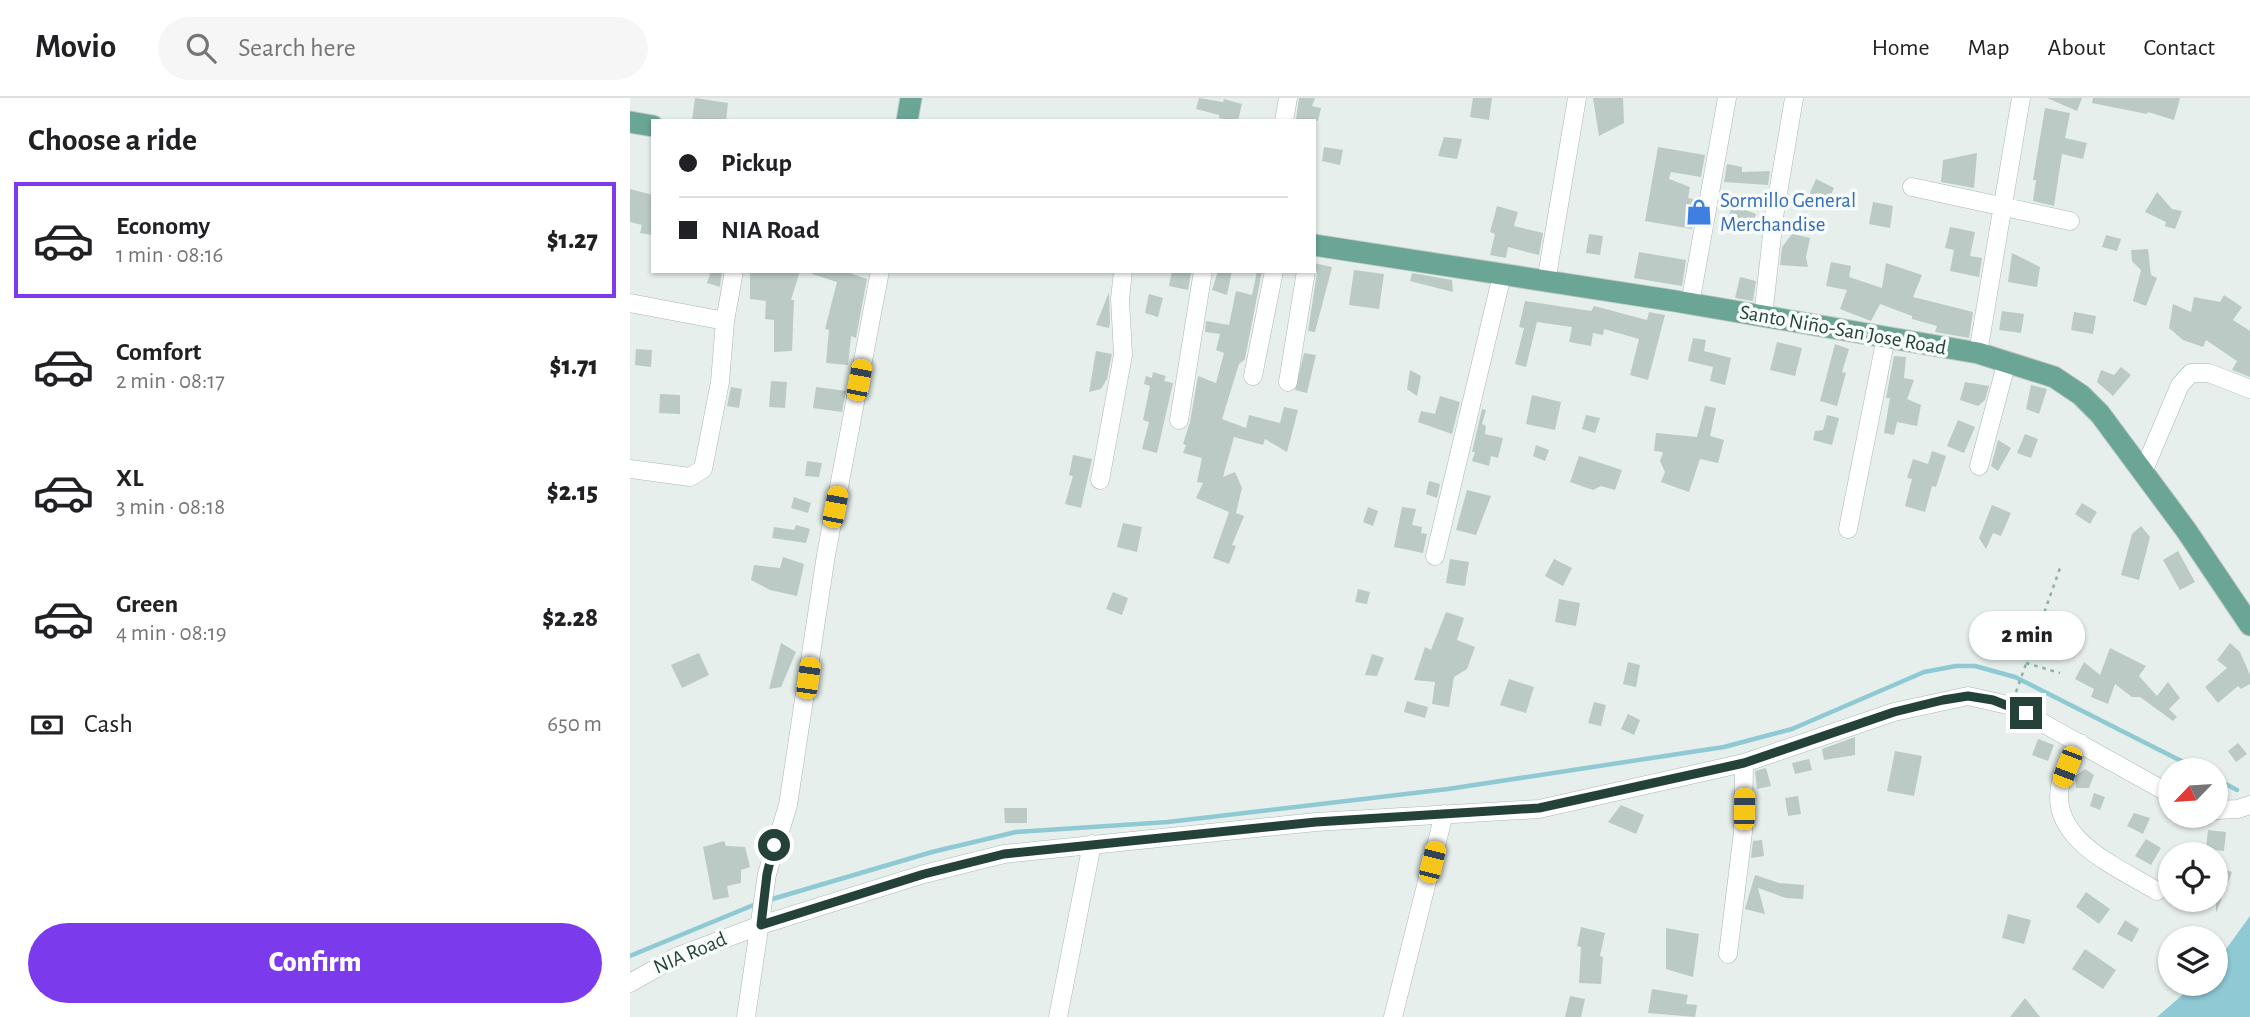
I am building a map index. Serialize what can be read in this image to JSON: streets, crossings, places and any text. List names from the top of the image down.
{
  "streets": {
    "main road": ["Santo Niño-San Jose Road"],
    "street": ["NIA Road"]
  },
  "places": {
    "shop": ["Sormillo General Merchandise"]
  },
  "north": "bottom left",
  "page": {
    "header": "Movio",
    "search": "Search here",
    "nav": [
      "Home",
      "Map",
      "About",
      "Contact"
    ],
    "heading": "Choose a ride",
    "banner": ["Pickup", "NIA Road"],
    "list": [
      {
        "name": "Economy",
        "note": "1 min · 08:16",
        "value": "$1.27"
      },
      {
        "name": "Comfort",
        "note": "2 min · 08:17",
        "value": "$1.71"
      },
      {
        "name": "XL",
        "note": "3 min · 08:18",
        "value": "$2.15"
      },
      {
        "name": "Green",
        "note": "4 min · 08:19",
        "value": "$2.28"
      }
    ],
    "bubble": "2 min",
    "pay": ["Cash", "650 m"],
    "buttons": "Confirm"
  }
}
